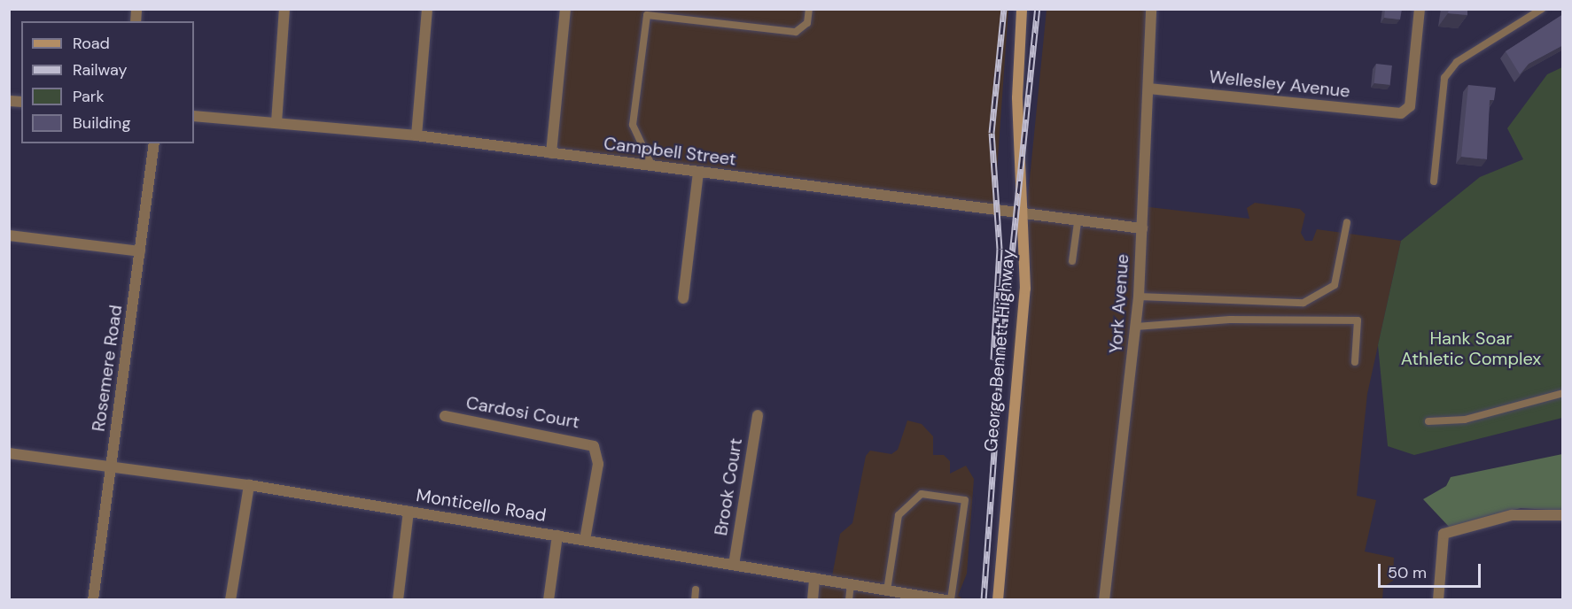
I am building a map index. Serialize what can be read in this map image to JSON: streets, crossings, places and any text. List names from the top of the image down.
{
  "streets": {
    "main road": ["George Bennett Highway"],
    "street": [
      "Wellesley Avenue",
      "Campbell Street",
      "York Avenue",
      "Rosemere Road",
      "Cardosi Court",
      "Brook Court",
      "Monticello Road"
    ]
  },
  "crossings": [
    ["Wellesley Avenue", "York Avenue"],
    ["Campbell Street", "York Avenue"],
    ["Campbell Street", "George Bennett Highway"],
    ["Rosemere Road", "Monticello Road"],
    ["Cardosi Court", "Monticello Road"],
    ["Brook Court", "Monticello Road"]
  ],
  "parks": ["Hank Soar Athletic Complex"],
  "legend": [
    "Road",
    "Railway",
    "Park",
    "Building"
  ],
  "scale_bar": "50 m"
}
